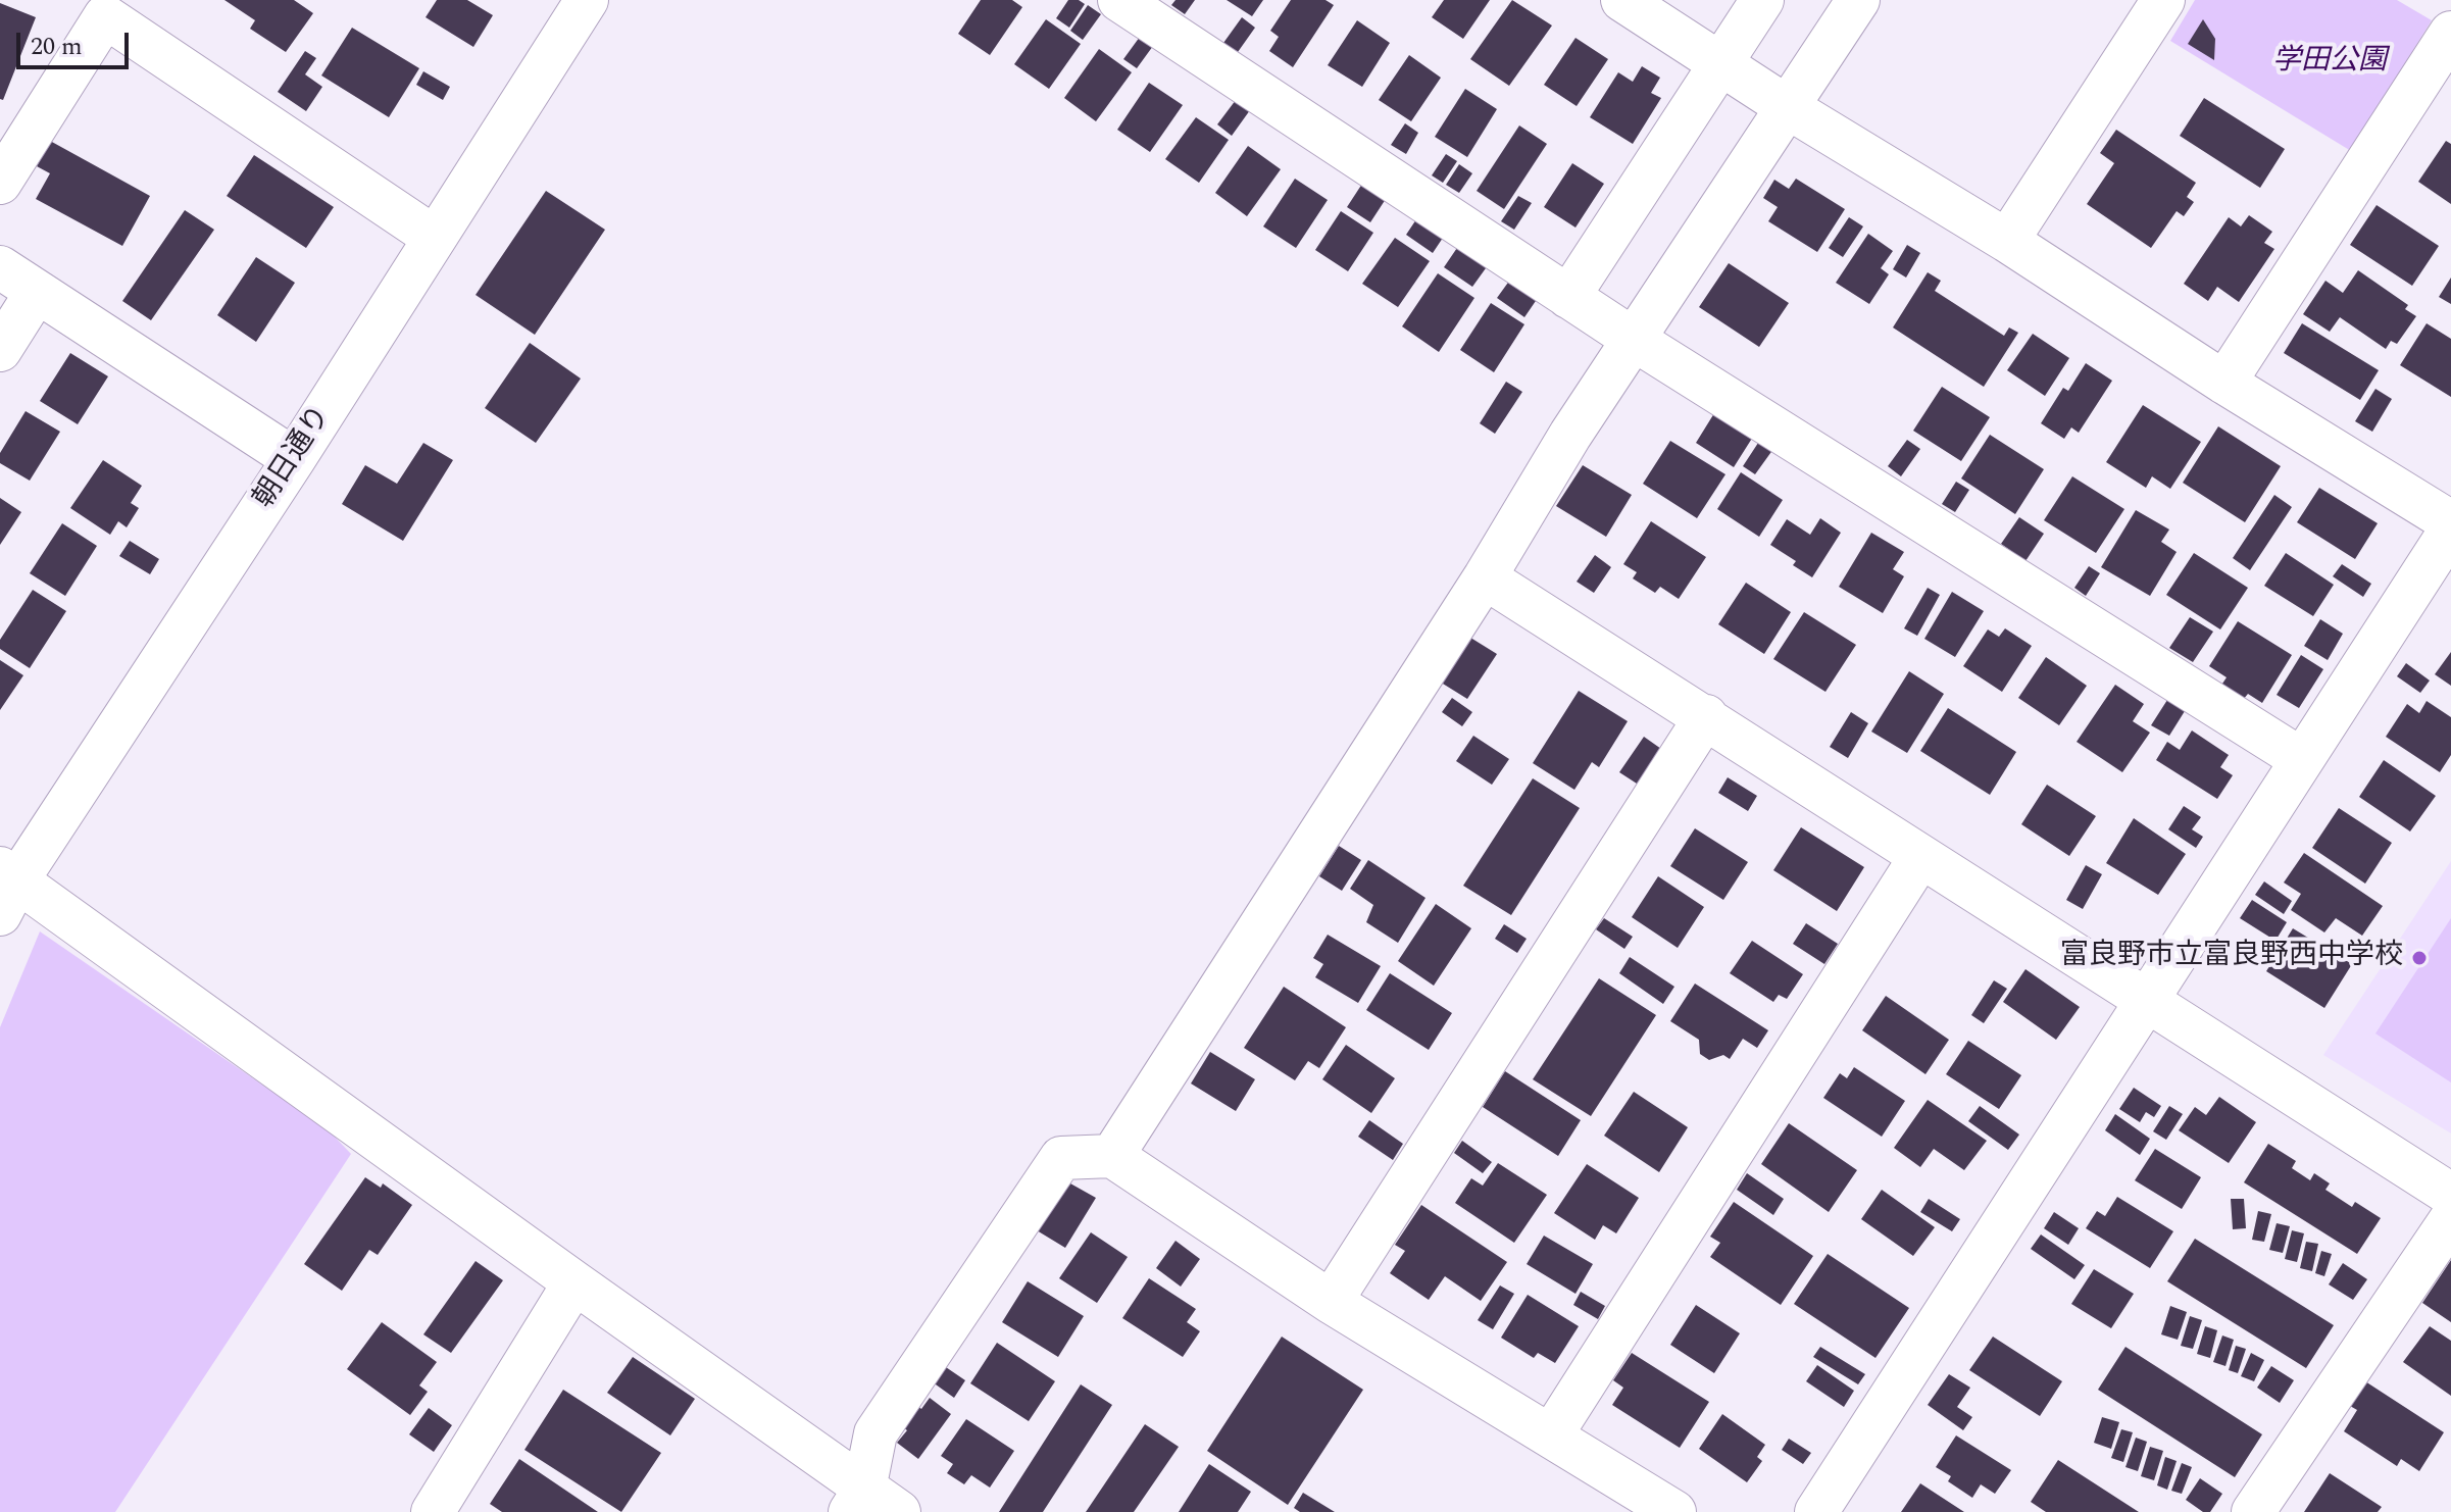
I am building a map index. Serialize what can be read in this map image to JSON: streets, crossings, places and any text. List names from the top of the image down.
{
  "streets": {
    "street": ["朝日通り"]
  },
  "parks": ["学田公園"],
  "places": ["富良野市立富良野西中学校"],
  "scale_bar": "20 m"
}
